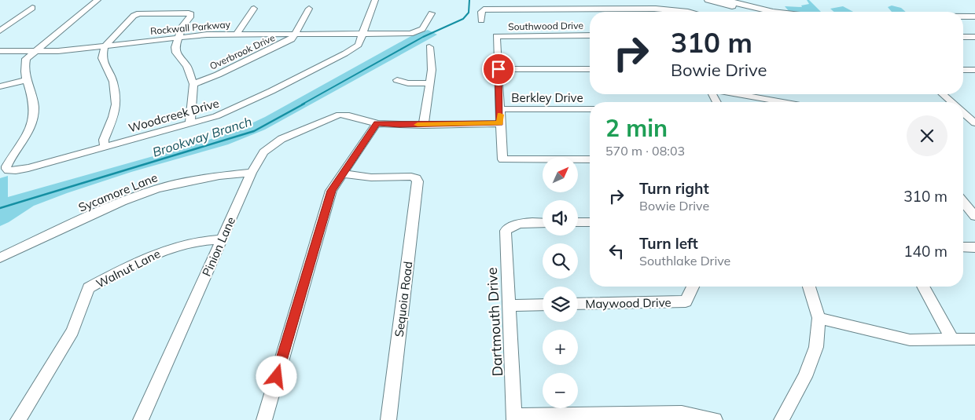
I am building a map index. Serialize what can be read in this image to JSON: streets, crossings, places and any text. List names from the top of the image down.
{
  "streets": {
    "street": [
      "Southwood Drive",
      "Rockwall Parkway",
      "Overbrook Drive",
      "Berkley Drive",
      "Woodcreek Drive",
      "Sycamore Lane",
      "Pinion Lane",
      "Walnut Lane",
      "Sequoia Road",
      "Maywood Drive",
      "Dartmouth Drive"
    ]
  },
  "crossings": [
    ["Rockwall Parkway", "Overbrook Drive"],
    ["Rockwall Parkway", "Woodcreek Drive"],
    ["Sycamore Lane", "Pinion Lane"],
    ["Pinion Lane", "Walnut Lane"]
  ],
  "water": ["Brookway Branch"],
  "north": "top right",
  "page": {
    "turn": ["310 m", "Bowie Drive"],
    "heading": ["2 min", "570 m · 08:03"],
    "map_buttons": ["+", "−"],
    "list": [
      {
        "name": "Turn right",
        "note": "Bowie Drive",
        "value": "310 m"
      },
      {
        "name": "Turn left",
        "note": "Southlake Drive",
        "value": "140 m"
      }
    ]
  }
}
